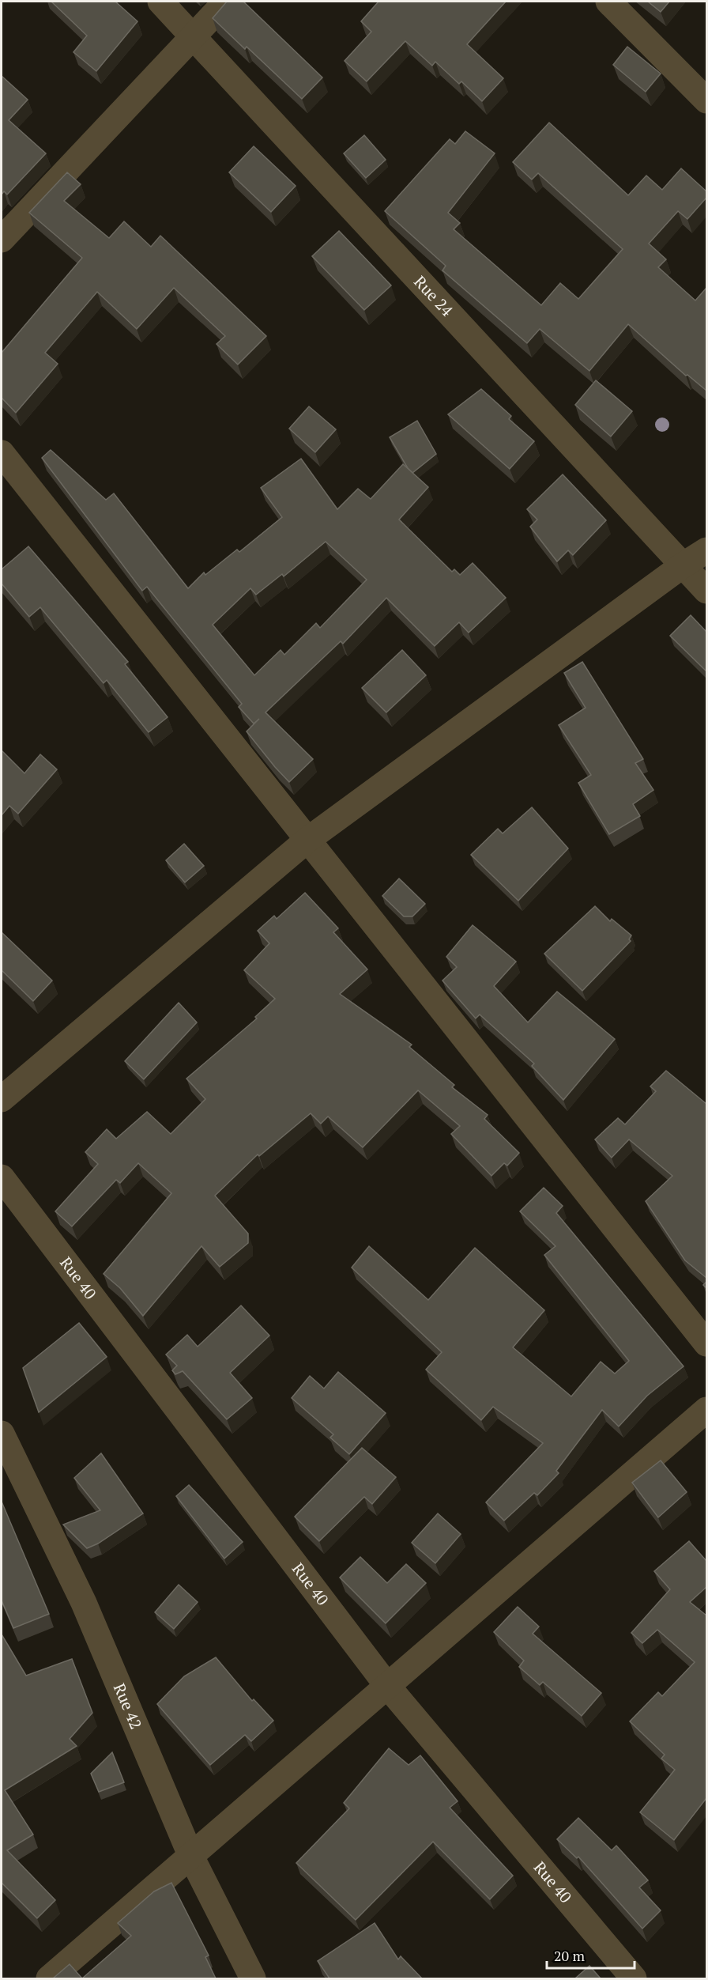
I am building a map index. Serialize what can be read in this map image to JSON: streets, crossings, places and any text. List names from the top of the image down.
{
  "streets": {
    "street": ["Rue 24", "Rue 40", "Rue 42"]
  },
  "scale_bar": "20 m"
}
